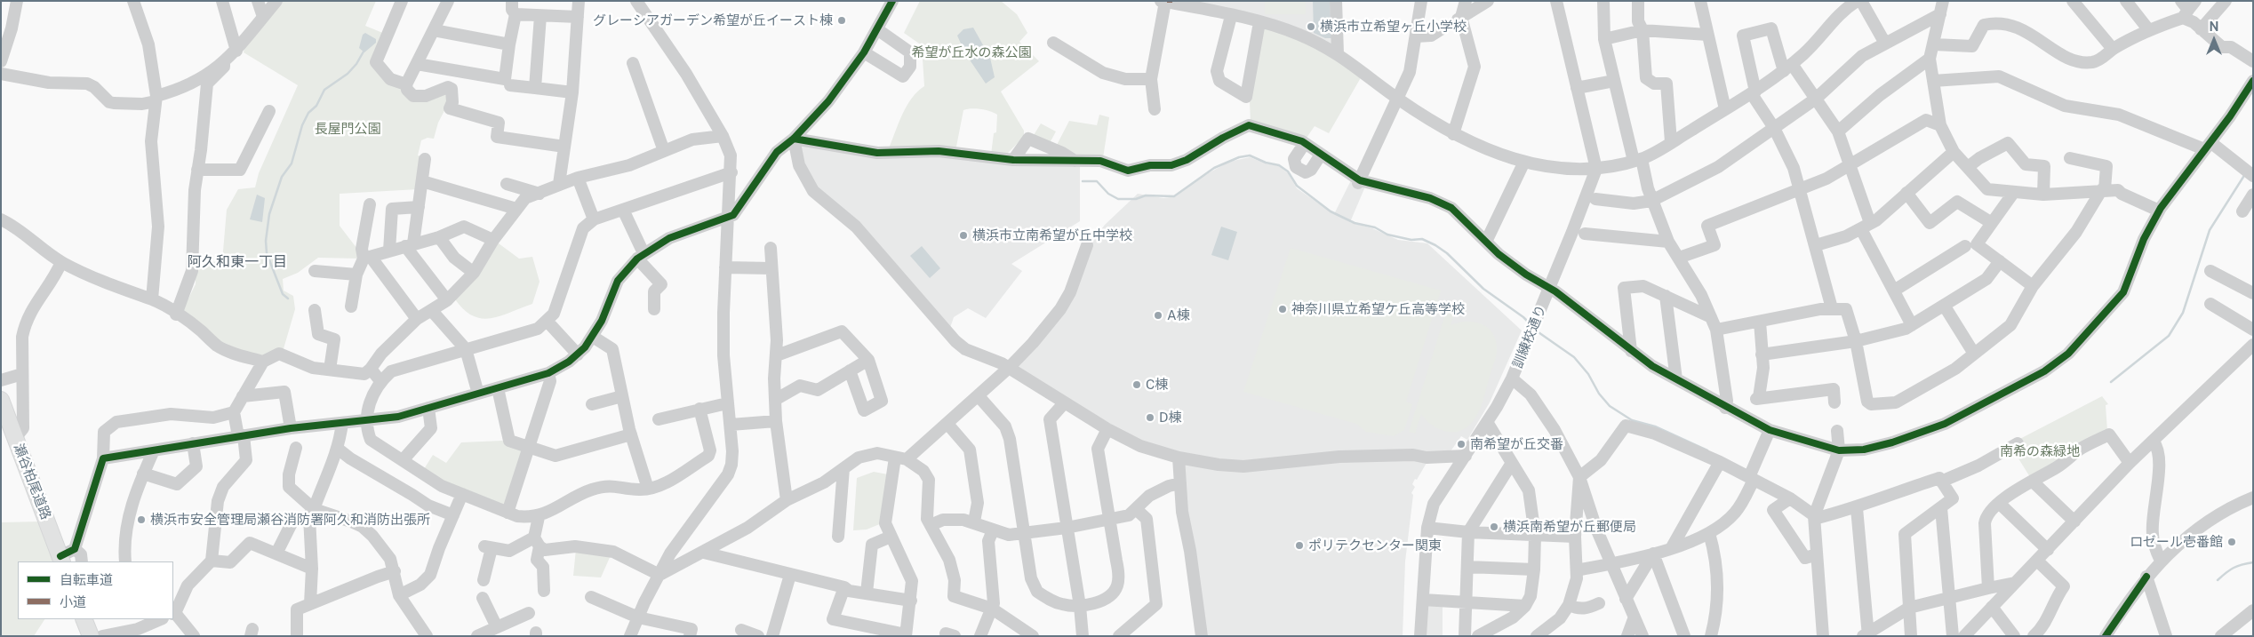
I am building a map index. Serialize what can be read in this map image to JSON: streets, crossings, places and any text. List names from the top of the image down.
{
  "streets": {
    "main road": ["瀬谷柏尾道路"],
    "street": ["訓練校通り"]
  },
  "districts": ["阿久和東一丁目"],
  "parks": ["希望が丘水の森公園", "長屋門公園", "南希の森緑地"],
  "places": [
    "グレーシアガーデン希望が丘イースト棟",
    "横浜市立希望ヶ丘小学校",
    "横浜市立南希望が丘中学校",
    "神奈川県立希望ケ丘高等学校",
    "A棟",
    "C棟",
    "D棟",
    "南希望が丘交番",
    "横浜市安全管理局瀬谷消防署阿久和消防出張所",
    "横浜南希望が丘郵便局",
    "ロゼール壱番館",
    "ポリテクセンター関東"
  ],
  "legend": ["自転車道", "小道"],
  "north": "top"
}
